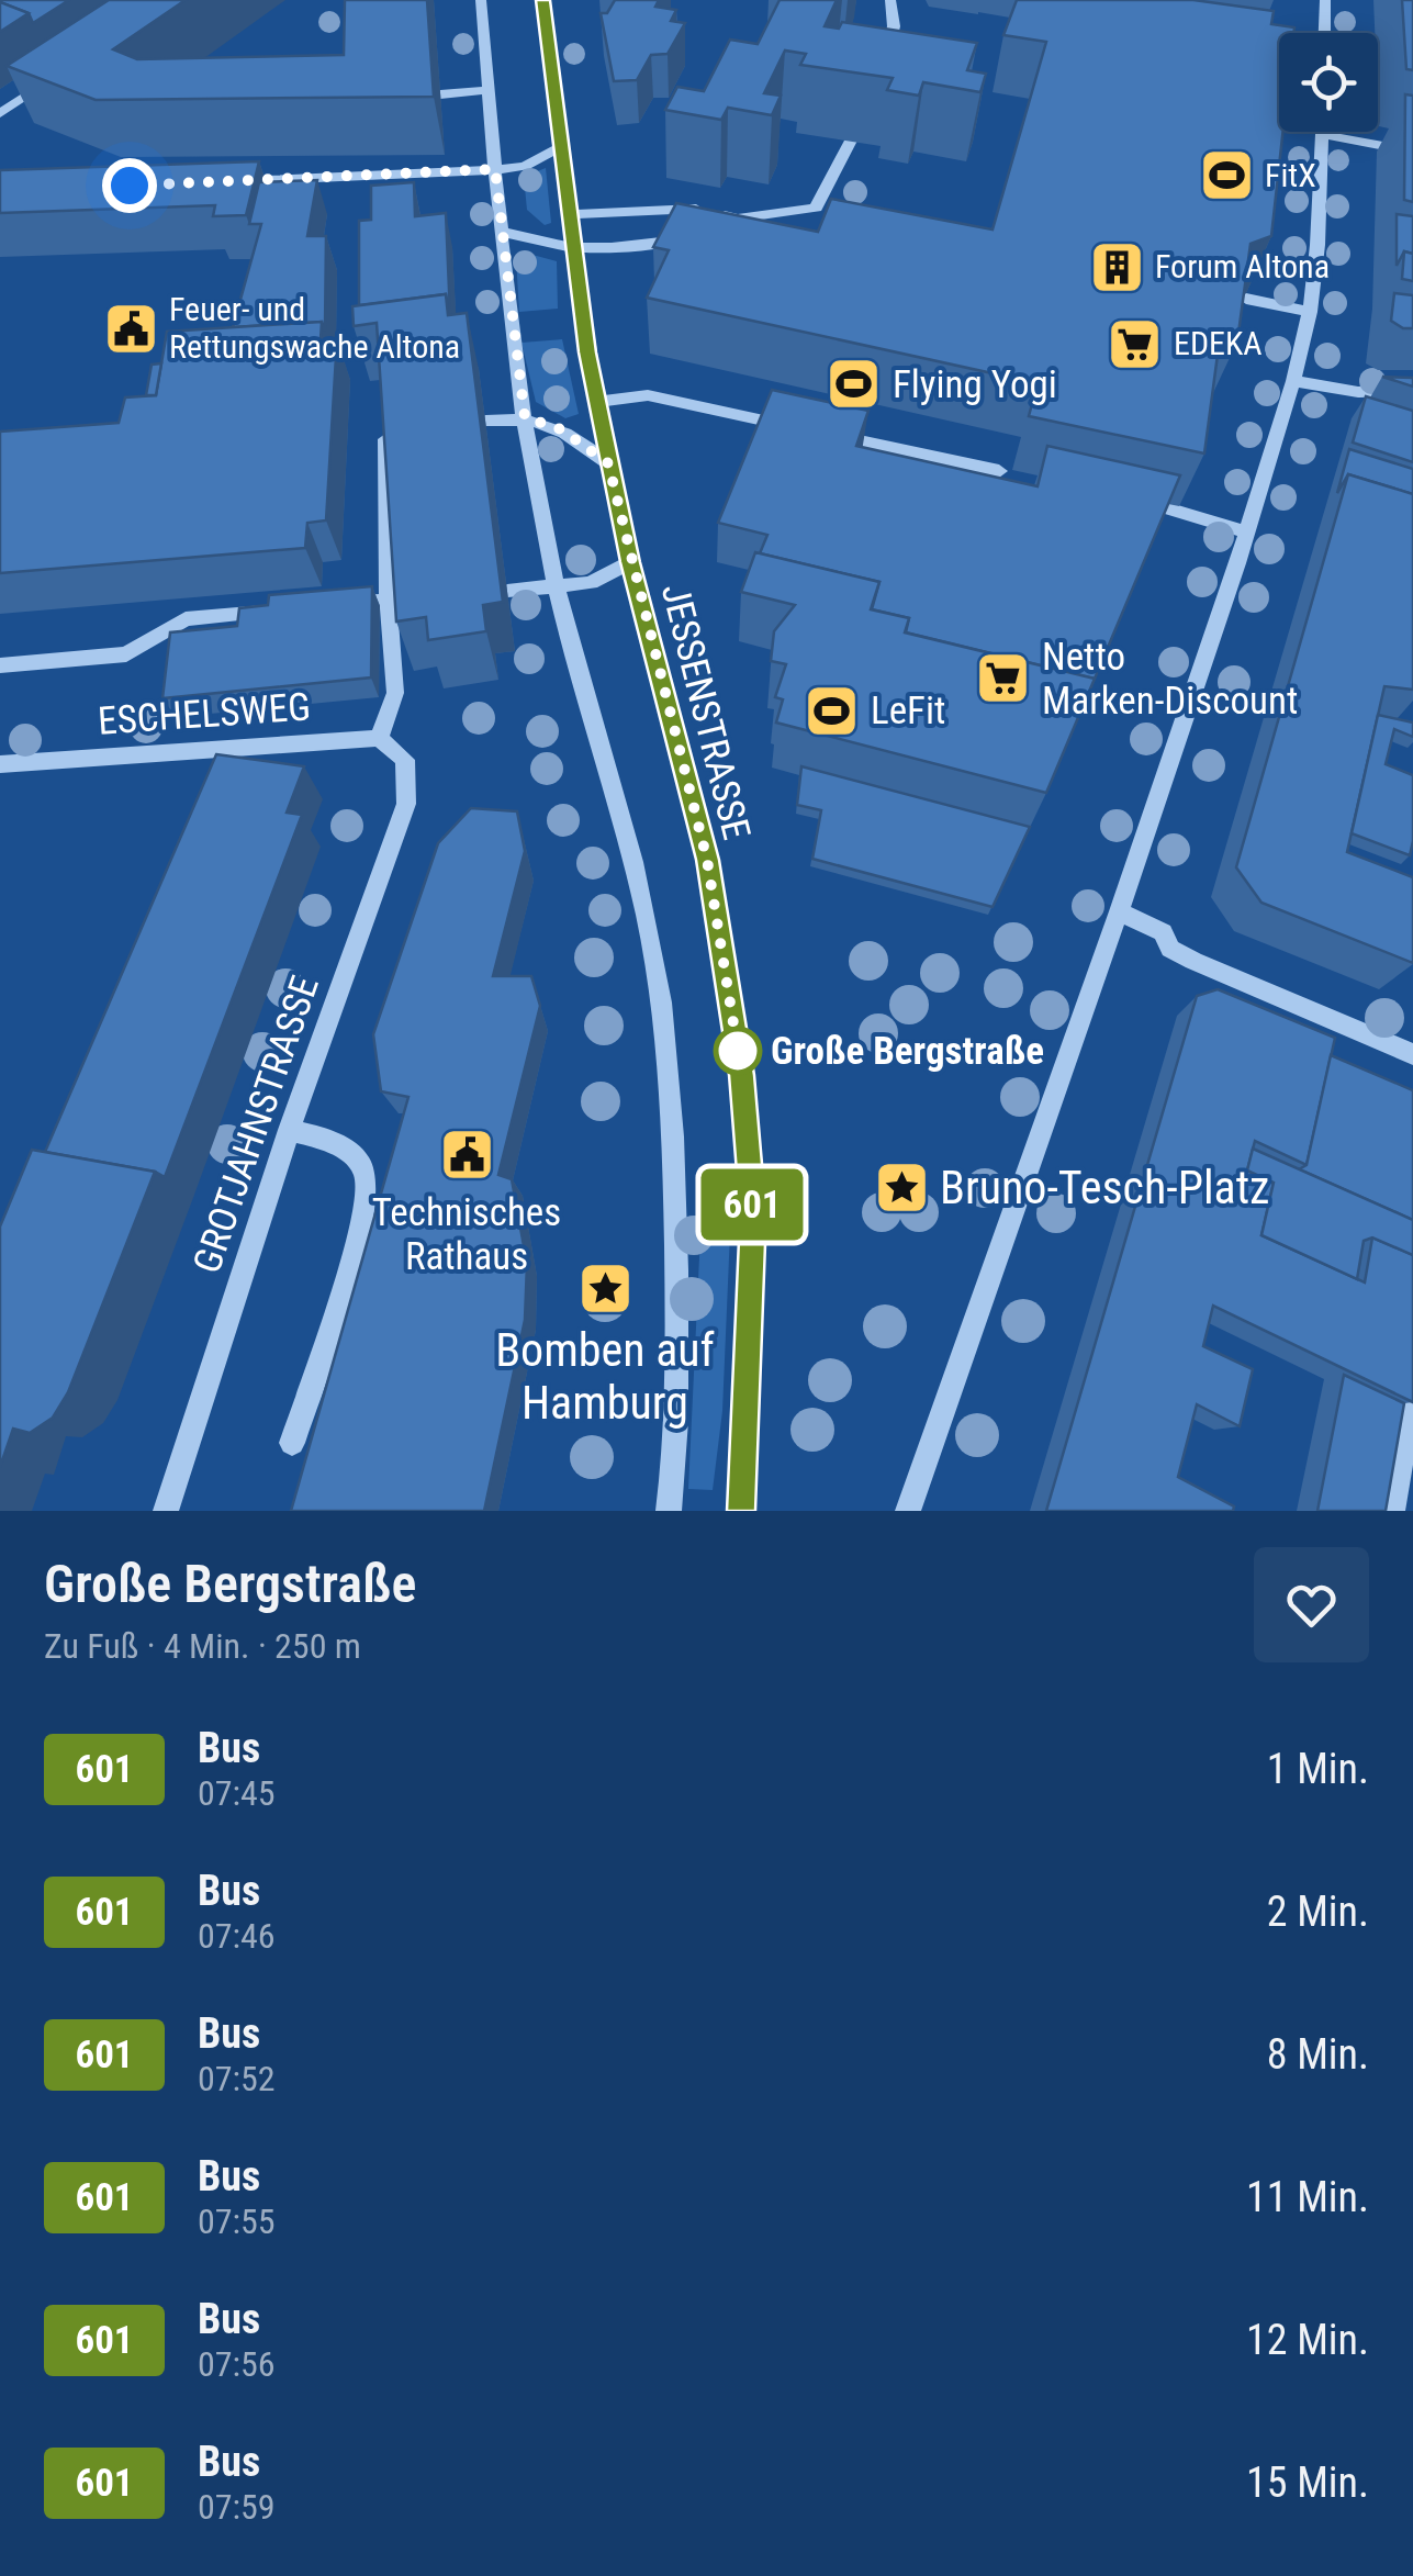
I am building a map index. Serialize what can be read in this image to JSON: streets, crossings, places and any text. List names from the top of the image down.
{
  "streets": {
    "street": ["JESSENSTRASSE", "ESCHELSWEG", "GROTJAHNSTRASSE"]
  },
  "crossings": [
    ["ESCHELSWEG", "GROTJAHNSTRASSE"]
  ],
  "places": {
    "sports": ["FitX", "Flying Yogi", "LeFit"],
    "building": ["Forum Altona"],
    "public building": ["Feuer- und Rettungswache Altona", "Technisches Rathaus"],
    "supermarket": ["EDEKA", "Netto Marken-Discount"],
    "other": ["Große Bergstraße"],
    "place": ["Bruno-Tesch-Platz", "Bomben auf Hamburg"]
  },
  "lines": ["bus line 601"],
  "page": {
    "on_map": "601",
    "heading": ["Große Bergstraße", "Zu Fuß · 4 Min. · 250 m"],
    "list": [
      {
        "mark": "601",
        "name": "Bus",
        "note": "07:45",
        "value": "1 Min."
      },
      {
        "mark": "601",
        "name": "Bus",
        "note": "07:46",
        "value": "2 Min."
      },
      {
        "mark": "601",
        "name": "Bus",
        "note": "07:52",
        "value": "8 Min."
      },
      {
        "mark": "601",
        "name": "Bus",
        "note": "07:55",
        "value": "11 Min."
      },
      {
        "mark": "601",
        "name": "Bus",
        "note": "07:56",
        "value": "12 Min."
      },
      {
        "mark": "601",
        "name": "Bus",
        "note": "07:59",
        "value": "15 Min."
      }
    ]
  }
}
